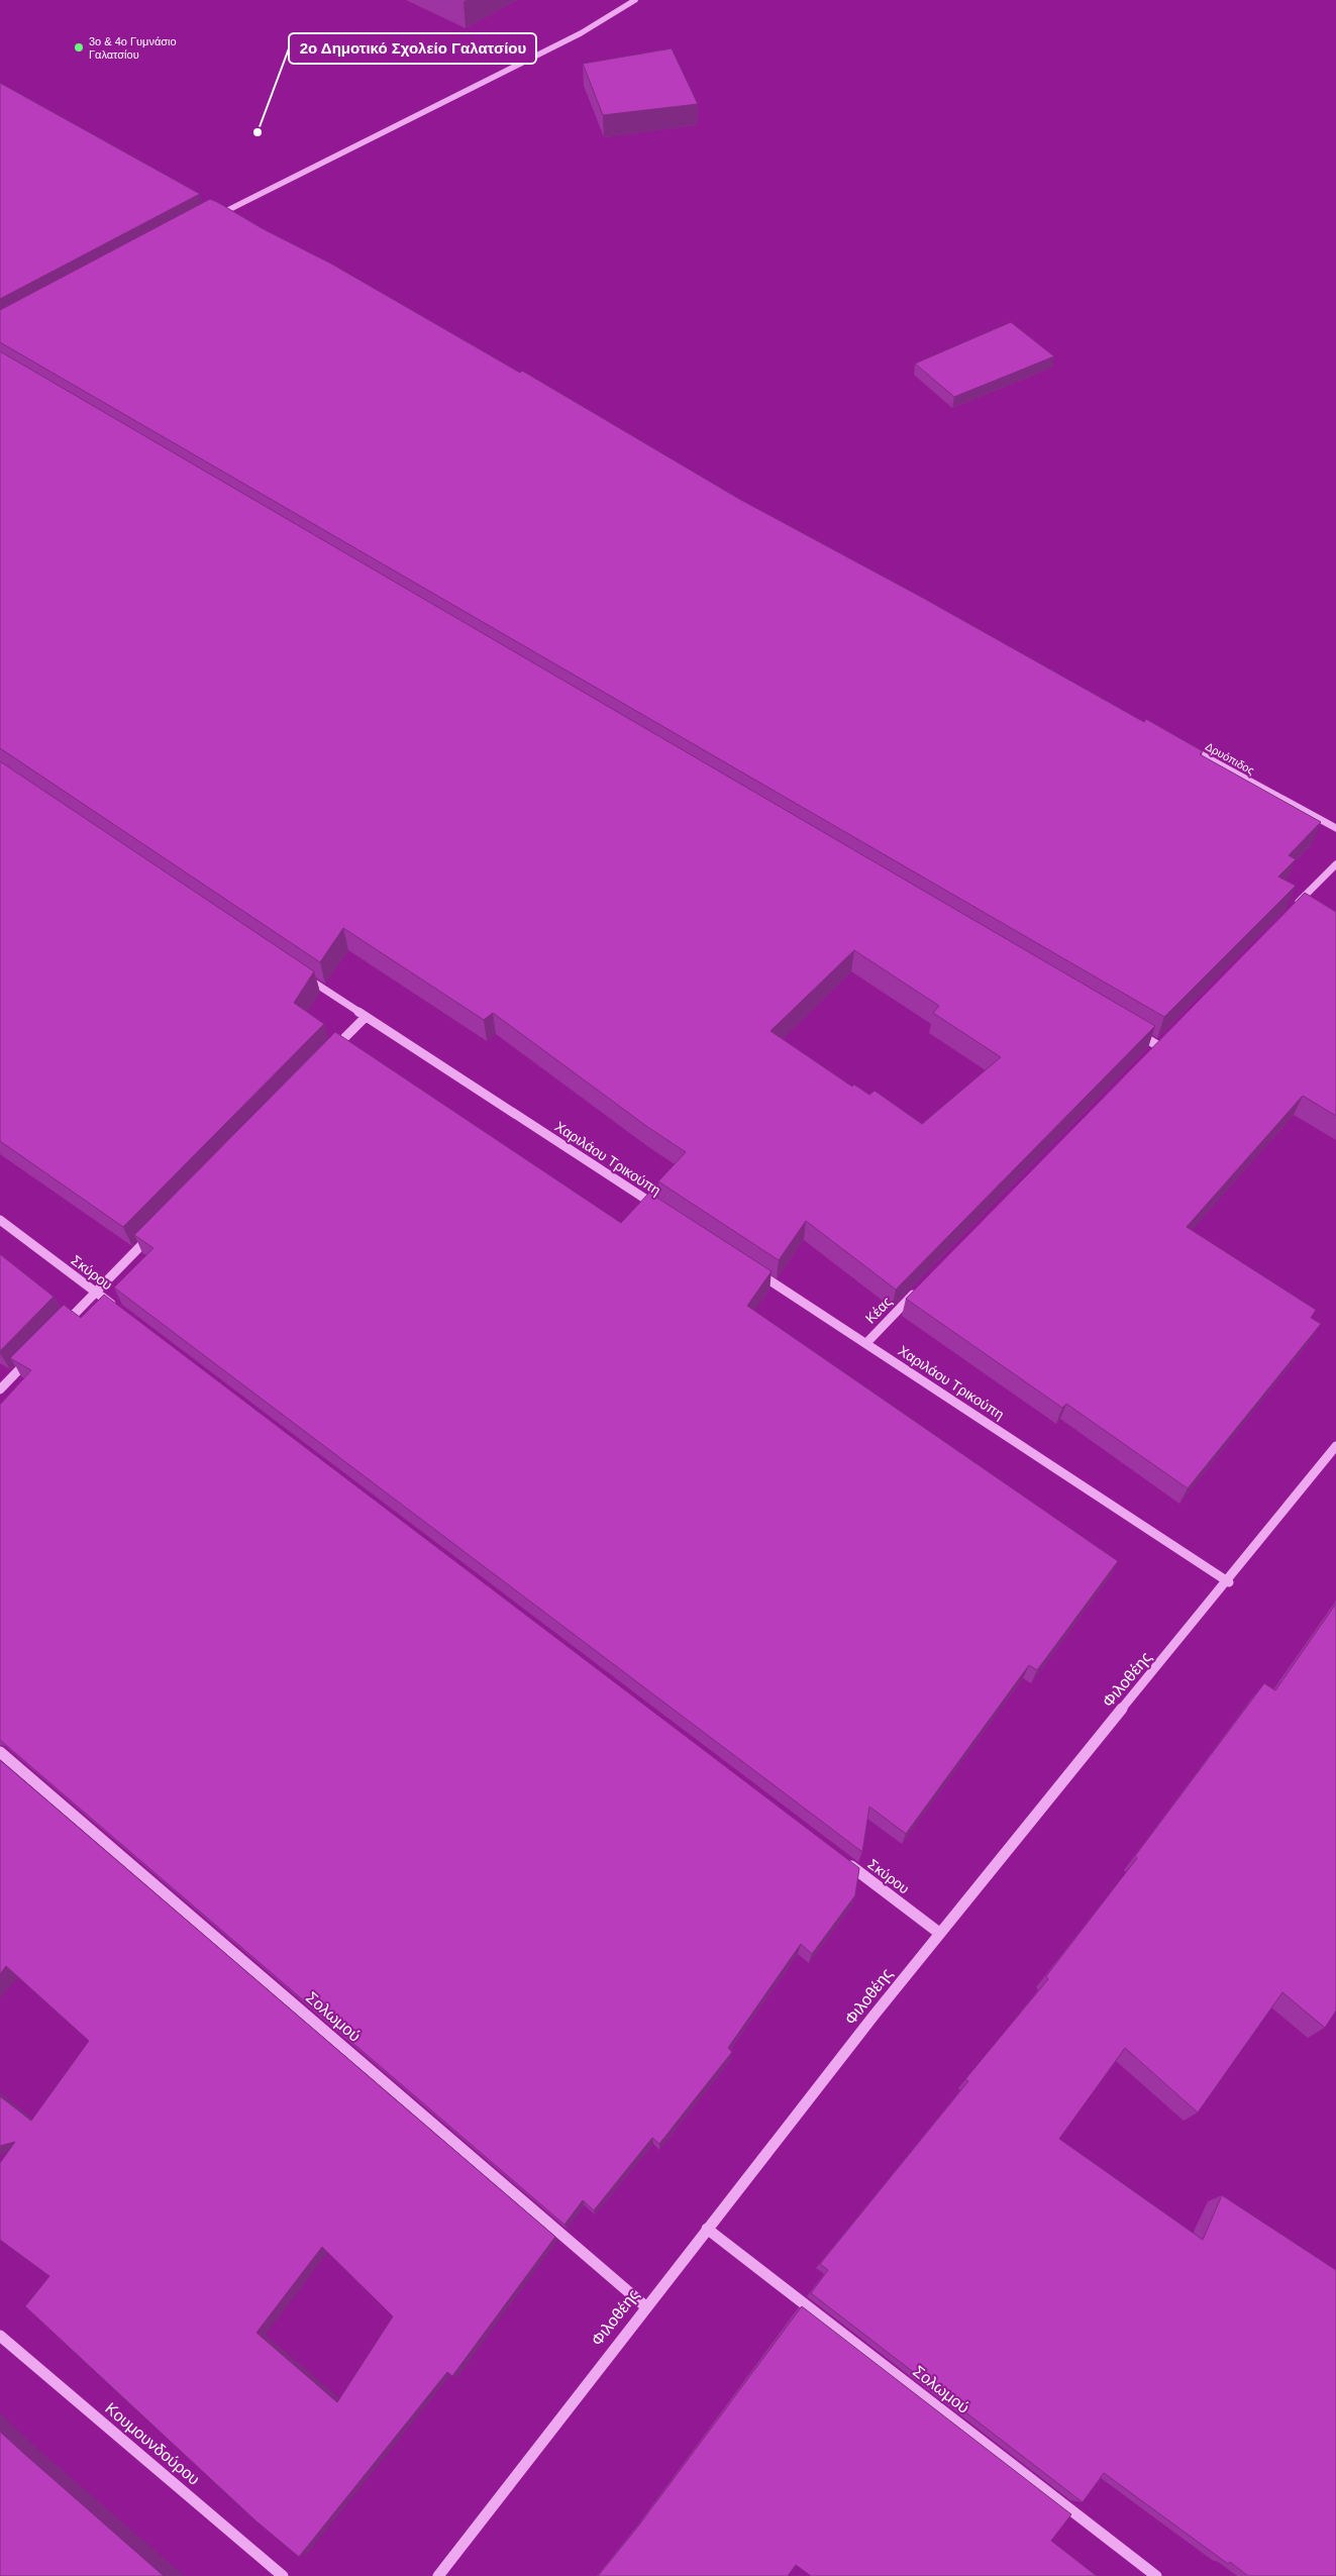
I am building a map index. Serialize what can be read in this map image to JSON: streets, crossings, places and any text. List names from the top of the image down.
{
  "streets": {
    "street": [
      "Δρυόπιδος",
      "Χαριλάου Τρικούπη",
      "Σκύρου",
      "Κέας",
      "Φιλοθέης",
      "Σολωμού",
      "Κουμουνδούρου"
    ]
  },
  "crossings": [
    ["Χαριλάου Τρικούπη", "Κέας"],
    ["Χαριλάου Τρικούπη", "Φιλοθέης"],
    ["Σκύρου", "Φιλοθέης"],
    ["Φιλοθέης", "Σολωμού"]
  ],
  "places": ["3ο & 4ο Γυμνάσιο Γαλατσίου", "2ο Δημοτικό Σχολείο Γαλατσίου"]
}
